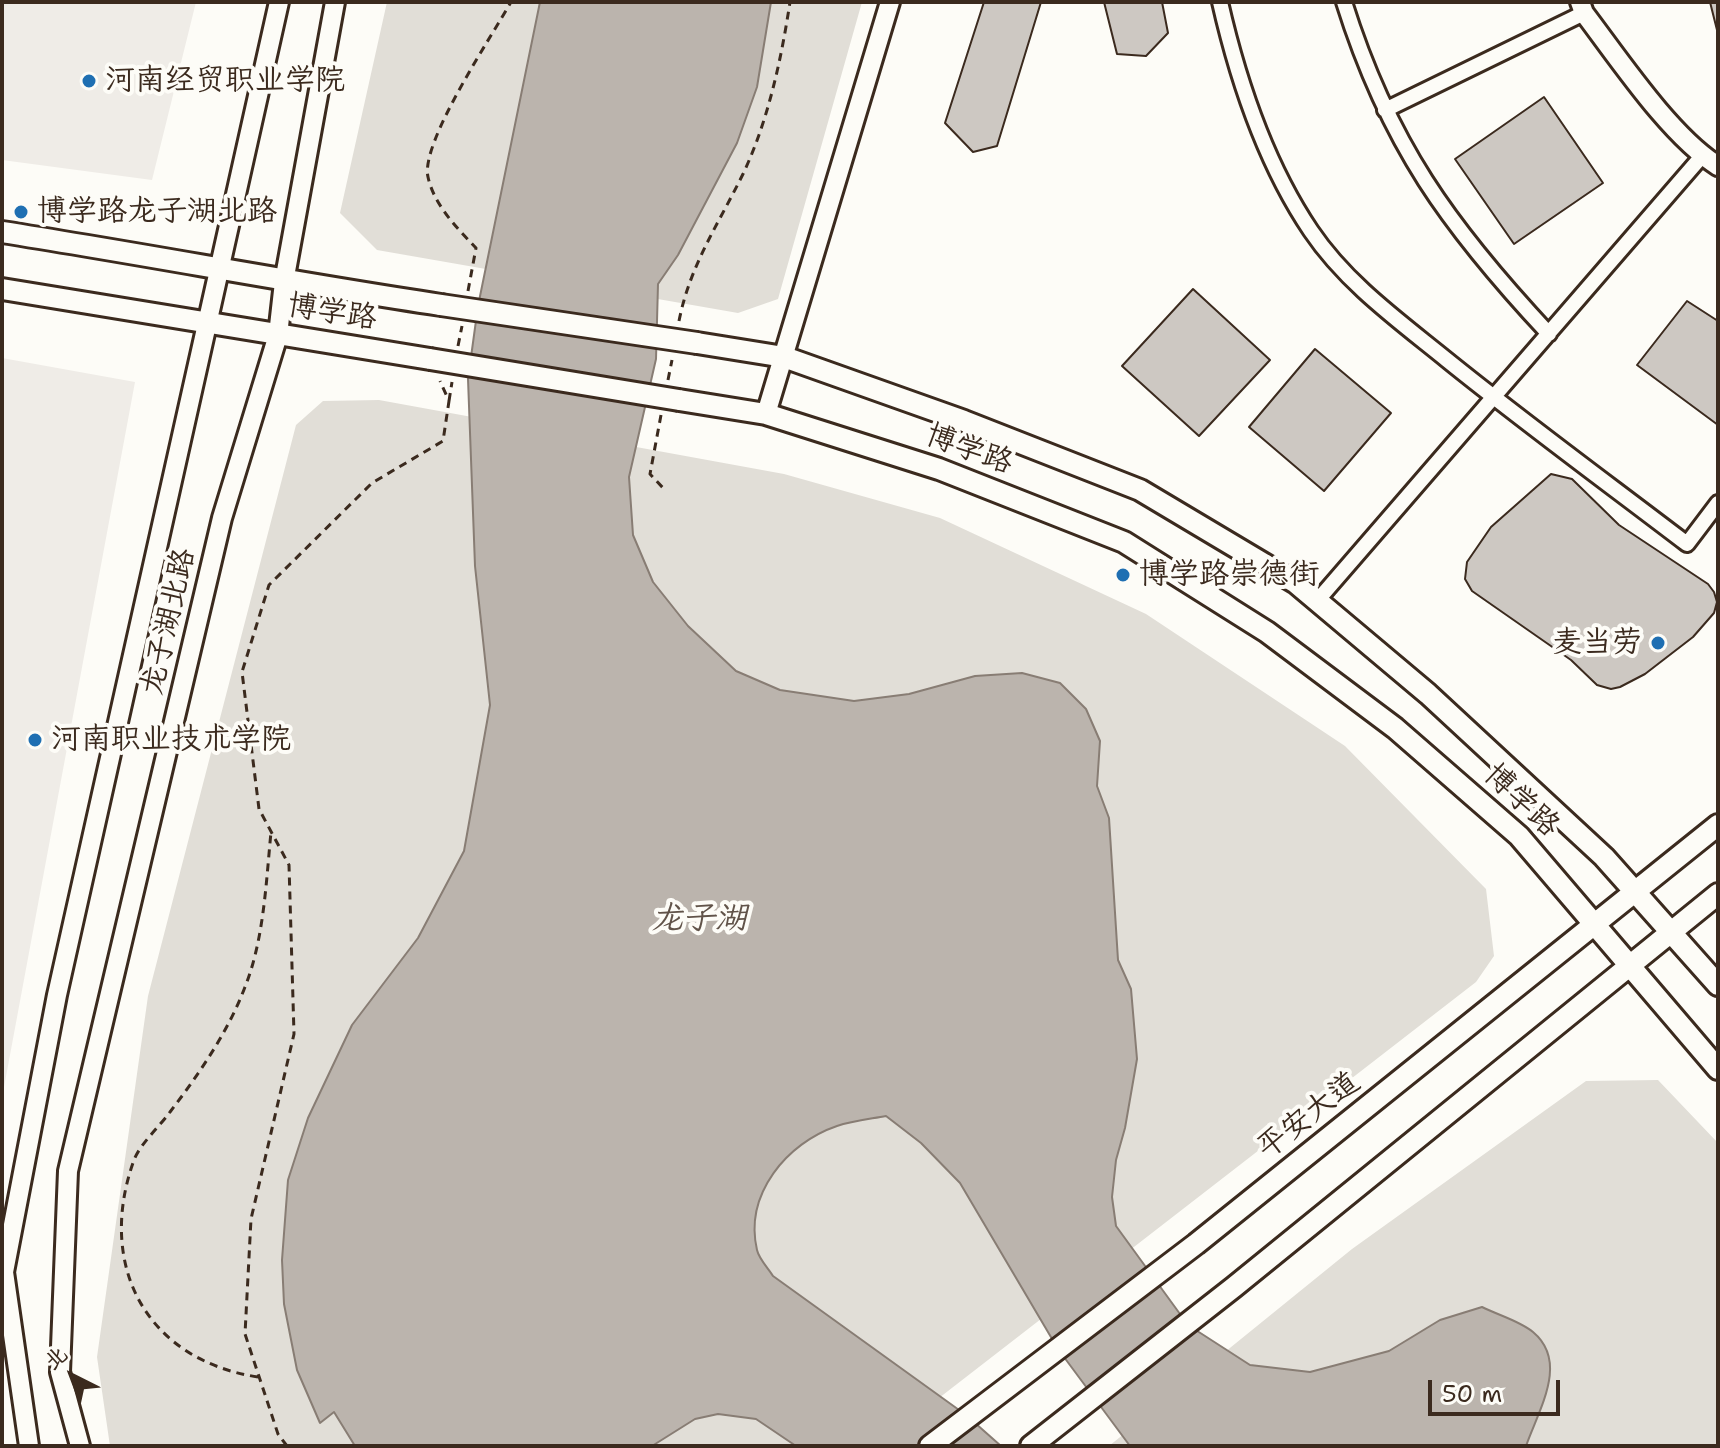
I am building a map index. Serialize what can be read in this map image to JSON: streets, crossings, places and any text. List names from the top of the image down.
{
  "streets": {
    "main road": ["博学路", "平安大道"],
    "street": ["龙子湖北路"]
  },
  "crossings": [
    ["博学路", "龙子湖北路"],
    ["博学路", "平安大道"]
  ],
  "water": ["龙子湖"],
  "places": [
    "河南经贸职业学院",
    "博学路龙子湖北路",
    "博学路崇德街",
    "麦当劳",
    "河南职业技术学院"
  ],
  "scale_bar": "50 m",
  "north": "top left"
}
